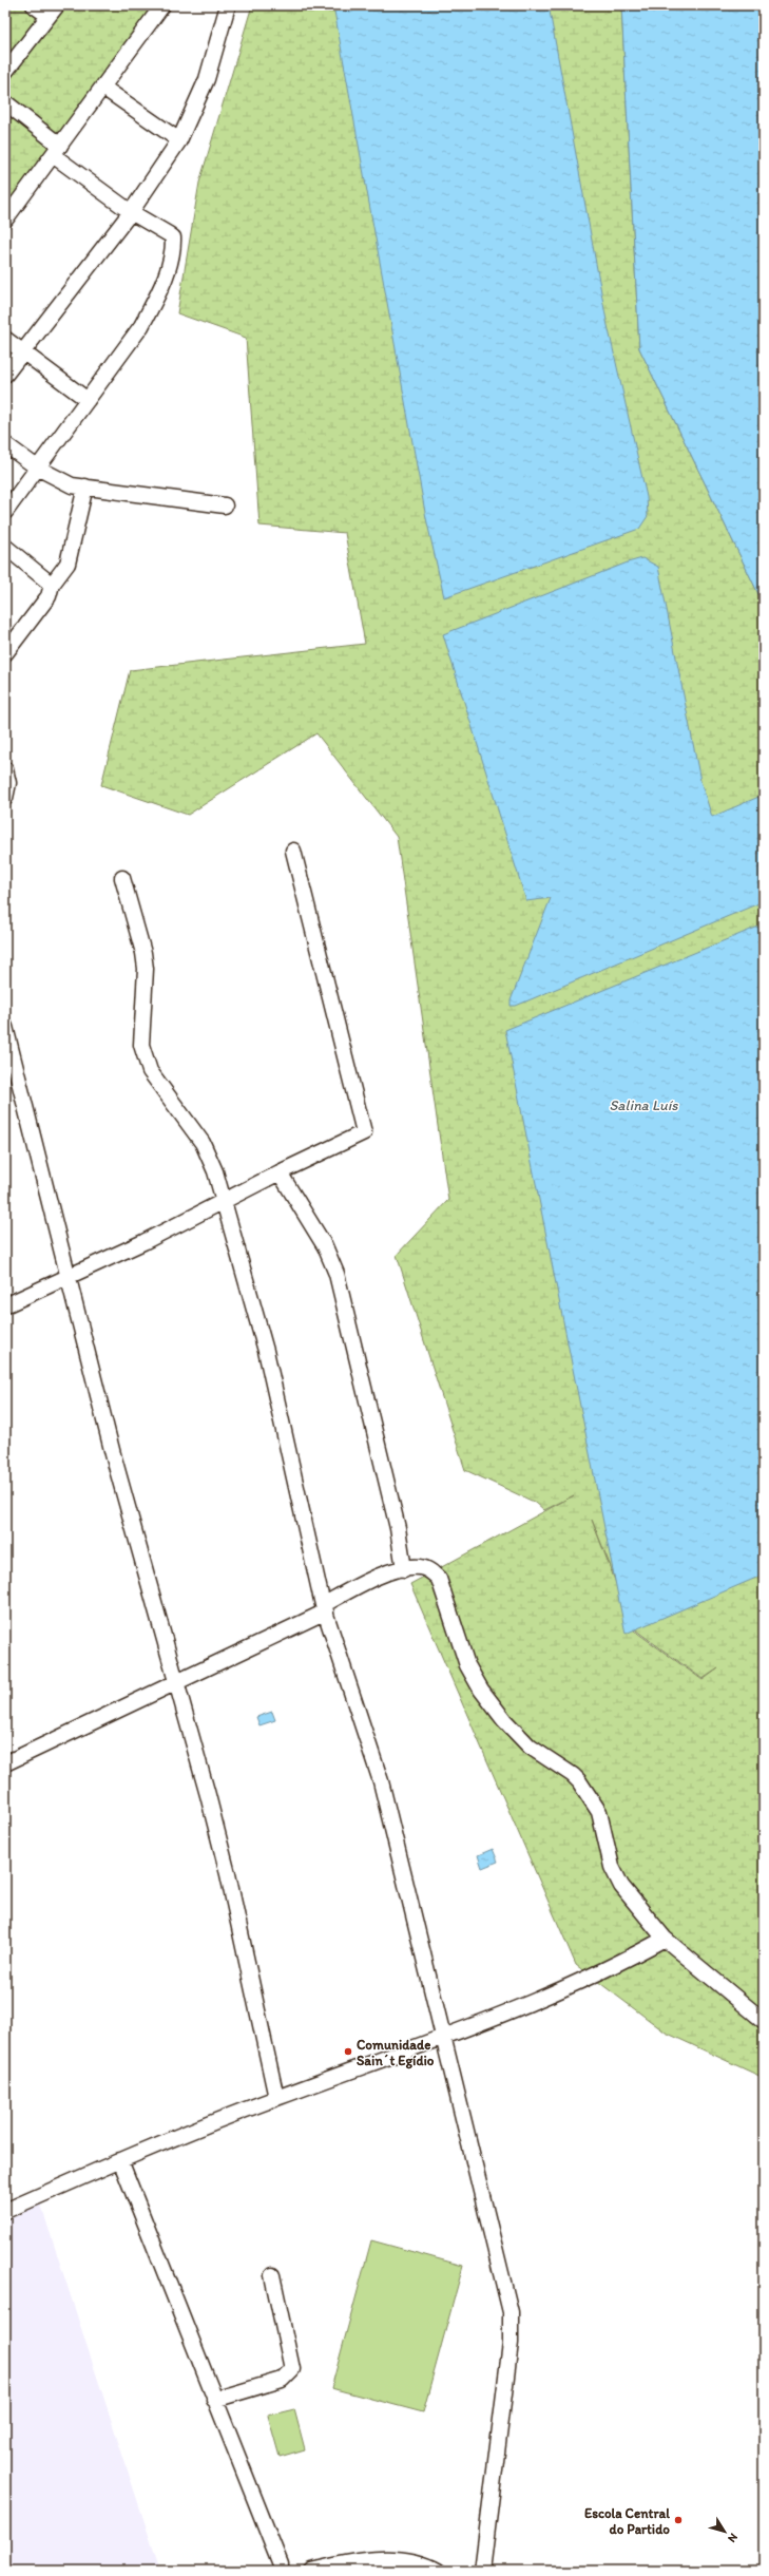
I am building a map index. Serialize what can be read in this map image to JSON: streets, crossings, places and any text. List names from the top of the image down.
{
  "water": ["Salina Luís"],
  "places": ["Comunidade Sain´t Egídio", "Escola Central do Partido"],
  "north": "bottom right"
}
